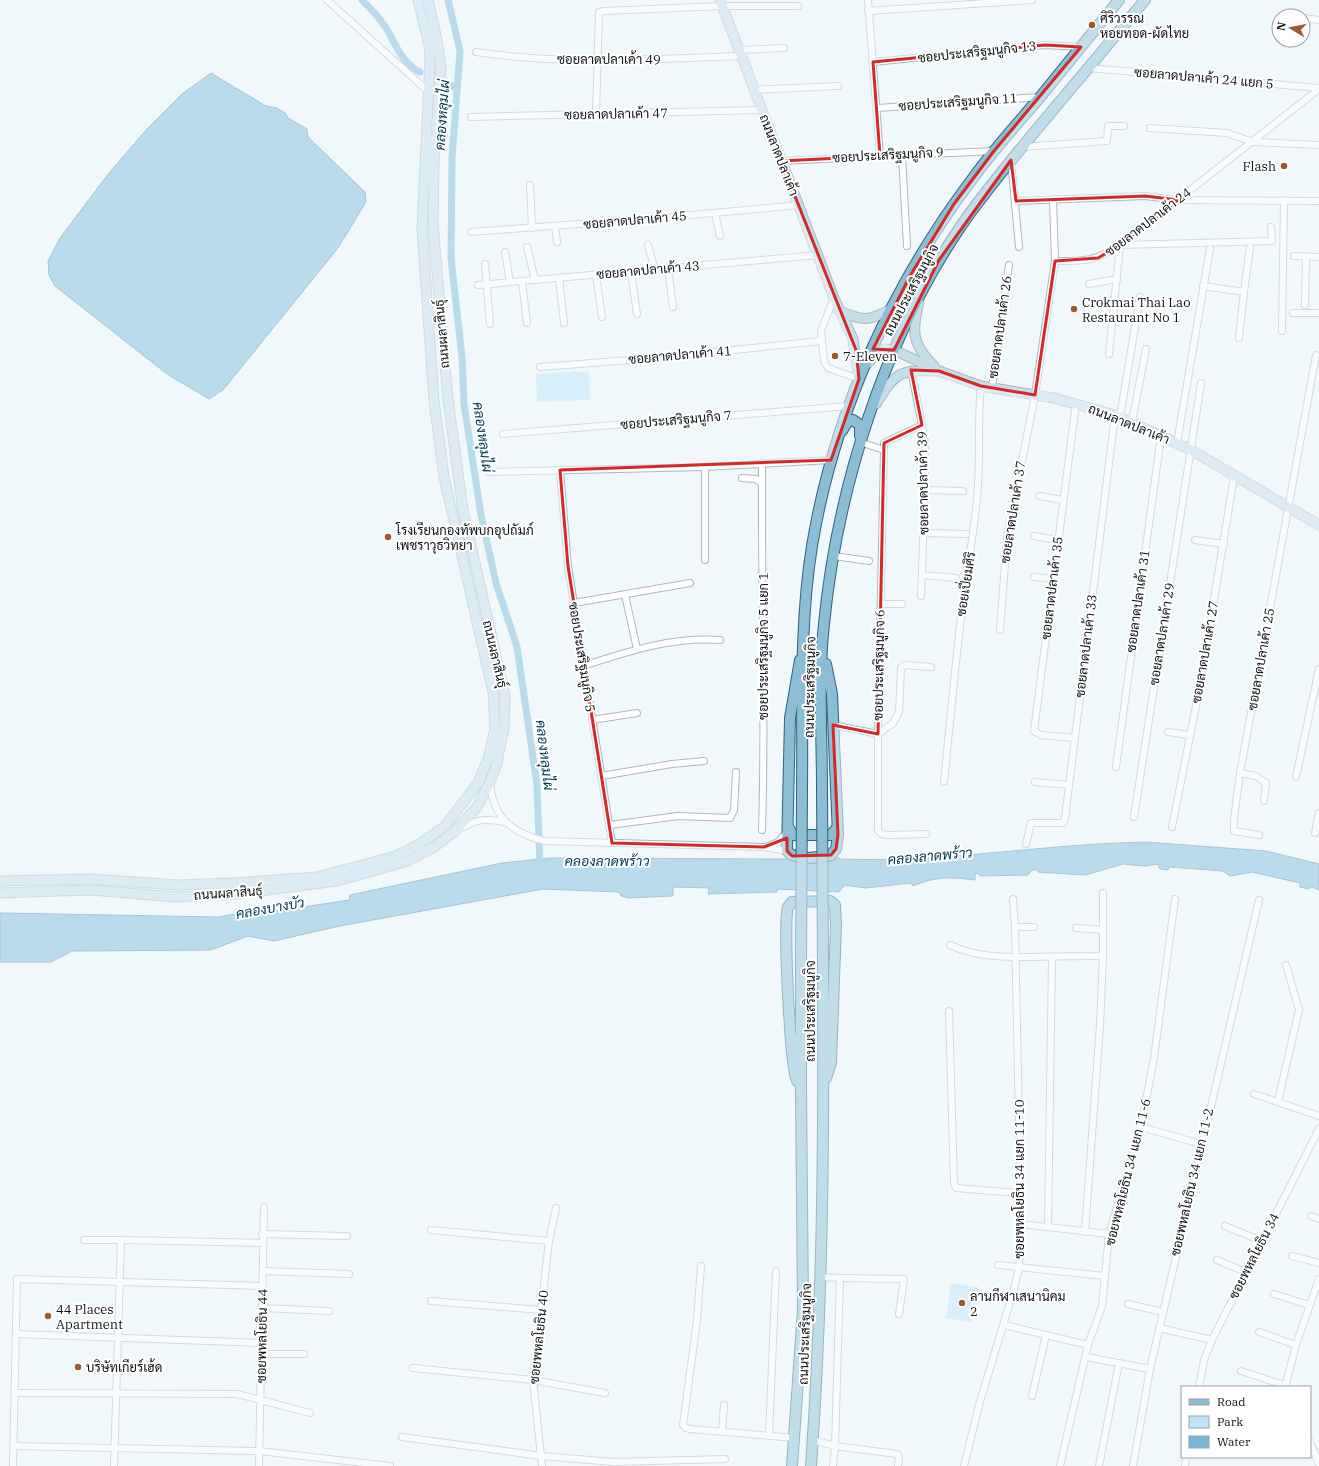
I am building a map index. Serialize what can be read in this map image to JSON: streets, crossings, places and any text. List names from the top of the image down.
{
  "streets": {
    "main road": ["ถนนลาดปลาเค้า", "ถนนประเสริฐมนูกิจ", "ถนนผลาสินธุ์"],
    "street": [
      "ซอยประเสริฐมนูกิจ 13",
      "ซอยลาดปลาเค้า 49",
      "ซอยลาดปลาเค้า 24 แยก 5",
      "ซอยประเสริฐมนูกิจ 11",
      "ซอยลาดปลาเค้า 47",
      "ซอยประเสริฐมนูกิจ 9",
      "ซอยลาดปลาเค้า 45",
      "ซอยลาดปลาเค้า 24",
      "ซอยลาดปลาเค้า 43",
      "ซอยลาดปลาเค้า 26",
      "ซอยลาดปลาเค้า 41",
      "ซอยประเสริฐมนูกิจ 7",
      "ซอยลาดปลาเค้า 39",
      "ซอยลาดปลาเค้า 37",
      "ซอยเปี่ยมศิริ",
      "ซอยลาดปลาเค้า 35",
      "ซอยลาดปลาเค้า 31",
      "ซอยลาดปลาเค้า 29",
      "ซอยประเสริฐมนูกิจ 5 แยก 1",
      "ซอยลาดปลาเค้า 33",
      "ซอยลาดปลาเค้า 27",
      "ซอยประเสริฐมนูกิจ 5",
      "ซอยลาดปลาเค้า 25",
      "ซอยประเสริฐมนูกิจ 6",
      "ซอยพหลโยธิน 34 แยก 11-6",
      "ซอยพหลโยธิน 34 แยก 11-10",
      "ซอยพหลโยธิน 34 แยก 11-2",
      "ซอยพหลโยธิน 34",
      "ซอยพหลโยธิน 44",
      "ซอยพหลโยธิน 40"
    ]
  },
  "crossings": [
    ["ซอยประเสริฐมนูกิจ 13", "ถนนประเสริฐมนูกิจ"],
    ["ซอยลาดปลาเค้า 49", "ถนนลาดปลาเค้า"],
    ["ซอยลาดปลาเค้า 24 แยก 5", "ซอยลาดปลาเค้า 24"],
    ["ซอยลาดปลาเค้า 24 แยก 5", "ถนนประเสริฐมนูกิจ"],
    ["ซอยประเสริฐมนูกิจ 11", "ถนนประเสริฐมนูกิจ"],
    ["ซอยลาดปลาเค้า 47", "ถนนลาดปลาเค้า"],
    ["ถนนลาดปลาเค้า", "ซอยประเสริฐมนูกิจ 9"],
    ["ถนนลาดปลาเค้า", "ซอยลาดปลาเค้า 45"],
    ["ถนนลาดปลาเค้า", "ซอยลาดปลาเค้า 43"],
    ["ถนนลาดปลาเค้า", "ถนนประเสริฐมนูกิจ"],
    ["ถนนลาดปลาเค้า", "ซอยลาดปลาเค้า 26"],
    ["ถนนลาดปลาเค้า", "ซอยลาดปลาเค้า 37"],
    ["ถนนลาดปลาเค้า", "ซอยเปี่ยมศิริ"],
    ["ถนนลาดปลาเค้า", "ซอยลาดปลาเค้า 35"],
    ["ถนนลาดปลาเค้า", "ซอยลาดปลาเค้า 31"],
    ["ถนนลาดปลาเค้า", "ซอยลาดปลาเค้า 29"],
    ["ถนนลาดปลาเค้า", "ซอยลาดปลาเค้า 33"],
    ["ถนนลาดปลาเค้า", "ซอยลาดปลาเค้า 27"],
    ["ถนนลาดปลาเค้า", "ซอยลาดปลาเค้า 25"],
    ["ซอยประเสริฐมนูกิจ 9", "ถนนประเสริฐมนูกิจ"],
    ["ถนนประเสริฐมนูกิจ", "ซอยประเสริฐมนูกิจ 7"],
    ["ซอยลาดปลาเค้า 35", "ซอยลาดปลาเค้า 33"]
  ],
  "water": ["คลองหลุมไผ่", "คลองลาดพร้าว", "คลองบางบัว"],
  "places": [
    "ศิริวรรณ หอยทอด-ผัดไทย",
    "Flash",
    "Crokmai Thai Lao Restaurant No 1",
    "7-Eleven",
    "โรงเรียนกองทัพบกอุปถัมภ์ เพชราวุธวิทยา",
    "ลานกีฬาเสนานิคม 2",
    "44 Places Apartment",
    "บริษัทเกียร์เฮ้ด"
  ],
  "legend": ["Road", "Park", "Water"],
  "north": "left"
}
